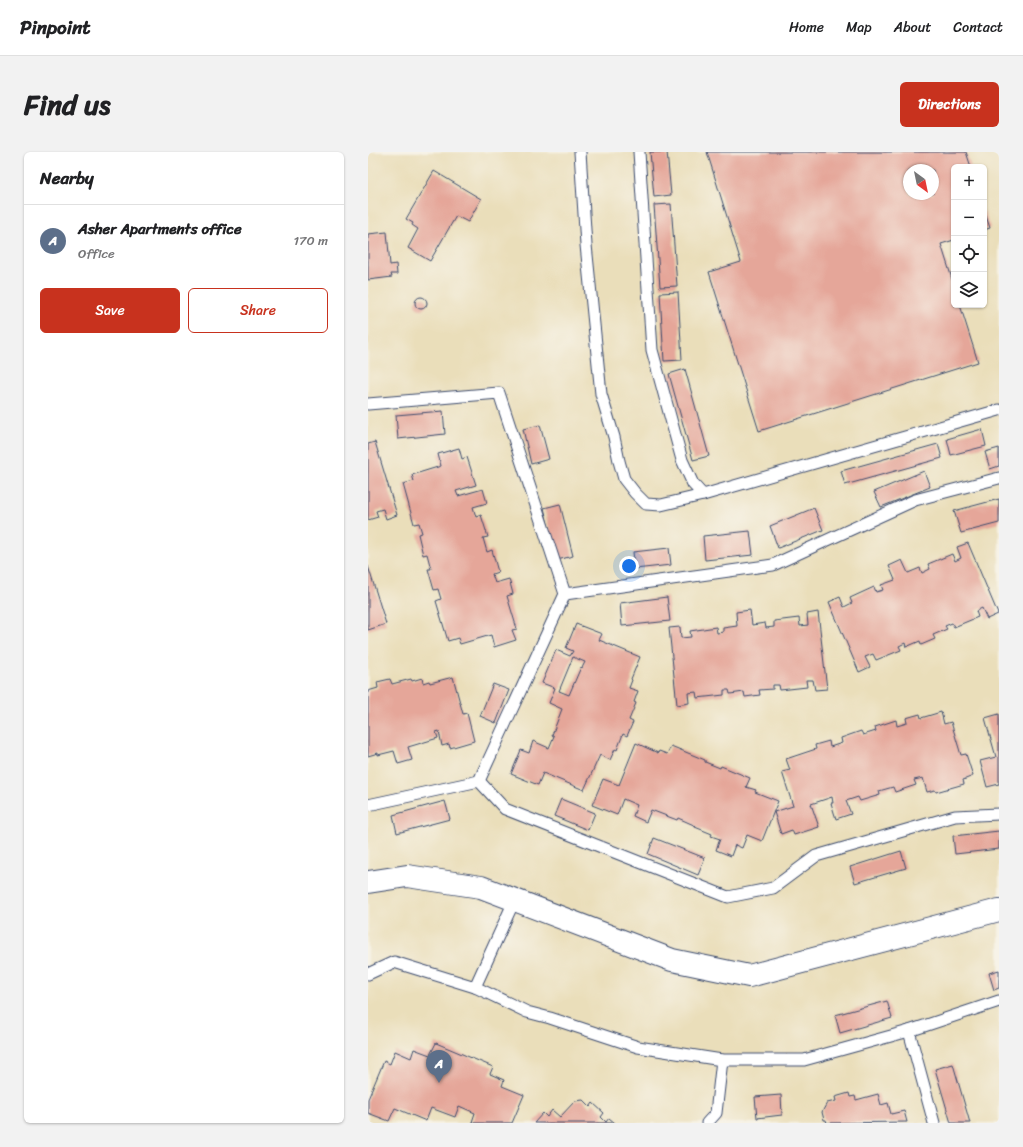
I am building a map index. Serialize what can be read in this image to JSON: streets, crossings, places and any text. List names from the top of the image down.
{
  "north": "bottom right",
  "page": {
    "header": "Pinpoint",
    "nav": [
      "Home",
      "Map",
      "About",
      "Contact"
    ],
    "title": "Find us",
    "buttons": [
      "Directions",
      ["Save", "Share"]
    ],
    "heading": "Nearby",
    "map_buttons": ["+", "−"],
    "list": [
      {
        "mark": "A",
        "name": "Asher Apartments office",
        "note": "Office",
        "value": "170 m"
      }
    ],
    "pins": "A"
  }
}
